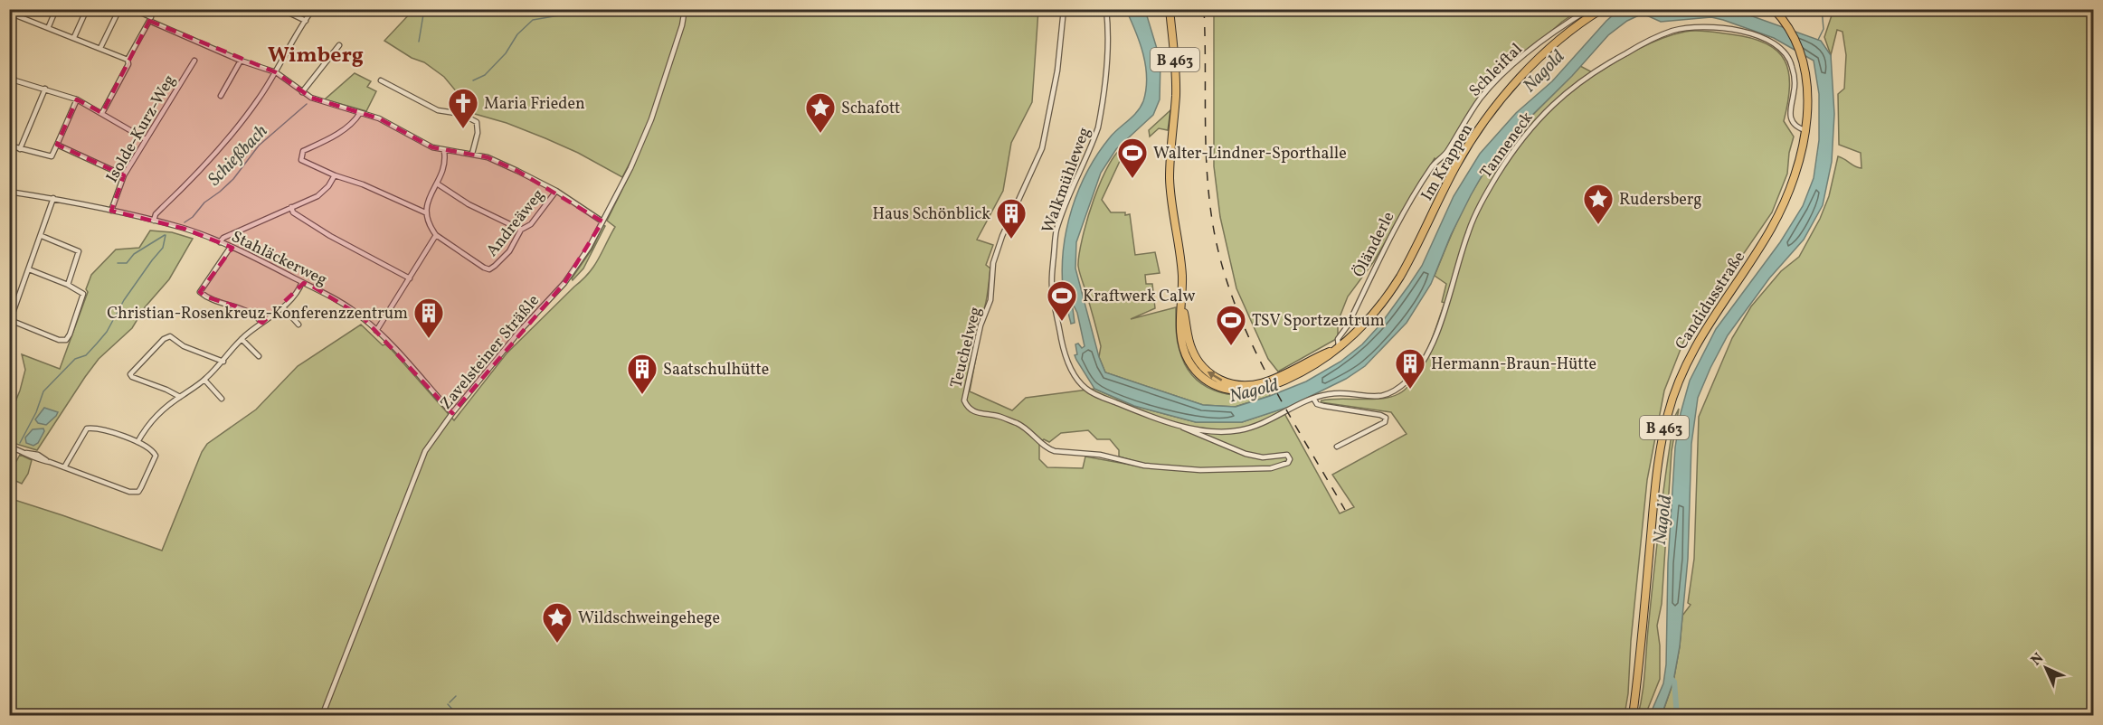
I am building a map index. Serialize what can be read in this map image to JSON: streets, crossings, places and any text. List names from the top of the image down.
{
  "streets": {
    "main road": ["B 463", "Im Krappen", "Candidusstraße"],
    "street": [
      "Schleiftal",
      "Isolde-Kurz-Weg",
      "Tanneneck",
      "Walkmühleweg",
      "Andreäweg",
      "Öländerle",
      "Stahläckerweg",
      "Teuchelweg",
      "Zavelsteiner Sträßle"
    ]
  },
  "crossings": [
    ["Schleiftal", "Öländerle"],
    ["Isolde-Kurz-Weg", "Stahläckerweg"],
    ["Tanneneck", "Walkmühleweg"],
    ["Tanneneck", "Candidusstraße"],
    ["Im Krappen", "Öländerle"],
    ["Walkmühleweg", "Teuchelweg"],
    ["Stahläckerweg", "Zavelsteiner Sträßle"]
  ],
  "districts": ["Wimberg"],
  "water": ["Nagold", "Schießbach"],
  "places": {
    "church": ["Maria Frieden"],
    "place": ["Schafott", "Rudersberg", "Wildschweingehege"],
    "sports": ["Walter-Lindner-Sporthalle", "Kraftwerk Calw", "TSV Sportzentrum"],
    "building": [
      "Haus Schönblick",
      "Christian-Rosenkreuz-Konferenzzentrum",
      "Hermann-Braun-Hütte",
      "Saatschulhütte"
    ]
  },
  "north": "top left"
}
